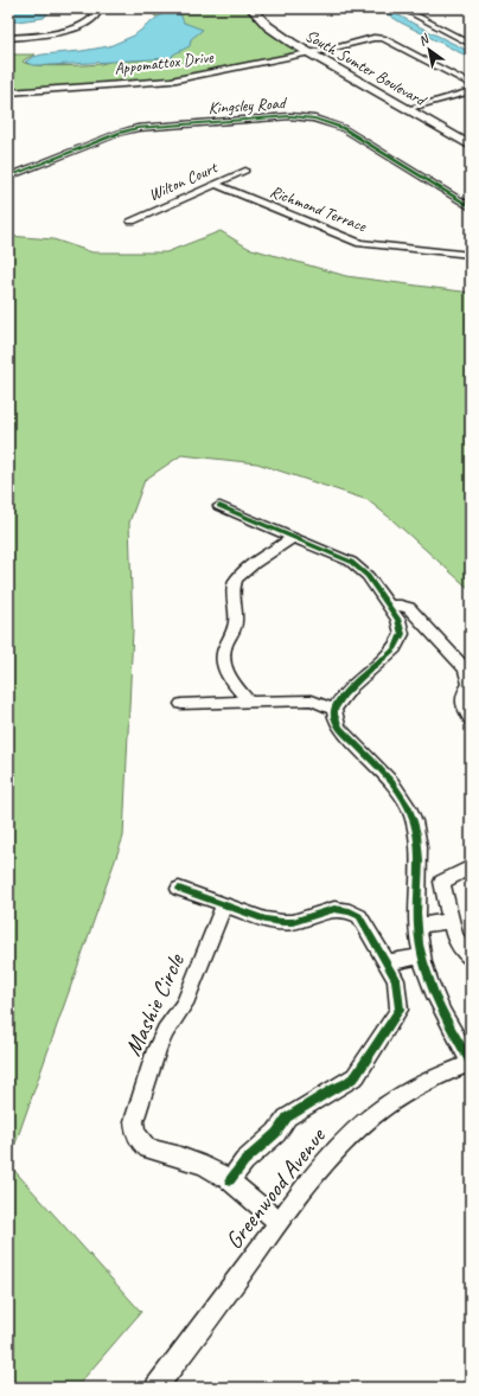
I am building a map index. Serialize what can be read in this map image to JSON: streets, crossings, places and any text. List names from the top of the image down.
{
  "streets": {
    "main road": ["South Sumter Boulevard"],
    "street": [
      "Appomattox Drive",
      "Kingsley Road",
      "Wilton Court",
      "Richmond Terrace",
      "Mashie Circle",
      "Greenwood Avenue"
    ]
  },
  "crossings": [
    ["Appomattox Drive", "South Sumter Boulevard"],
    ["Wilton Court", "Richmond Terrace"],
    ["Mashie Circle", "Greenwood Avenue"]
  ],
  "north": "top left"
}
